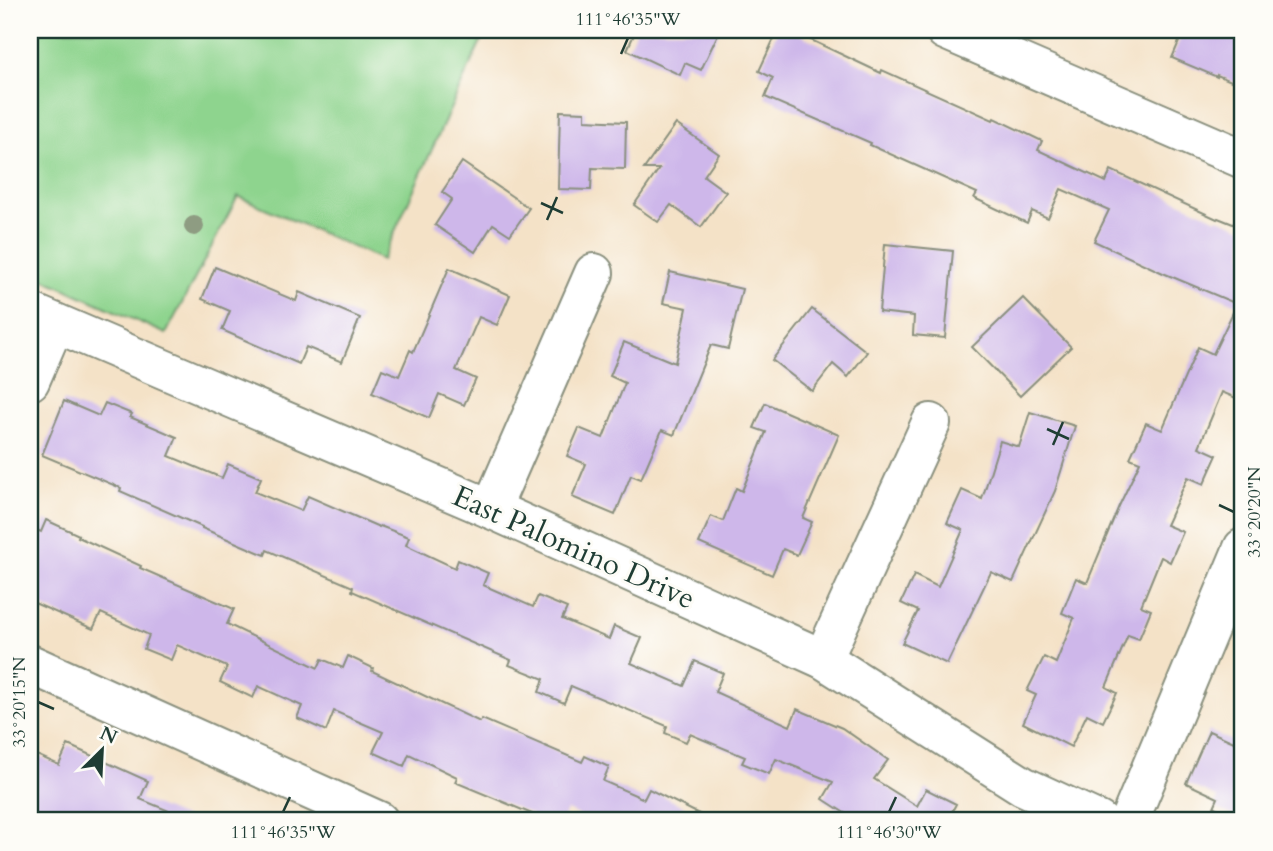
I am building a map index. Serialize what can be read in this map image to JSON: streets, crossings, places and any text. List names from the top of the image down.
{
  "streets": {
    "street": ["East Palomino Drive"]
  },
  "north": "top right",
  "coordinates": [
    "111°46'35\"W",
    "33°20'20\"N",
    "33°20'15\"N",
    "111°46'30\"W"
  ]
}
